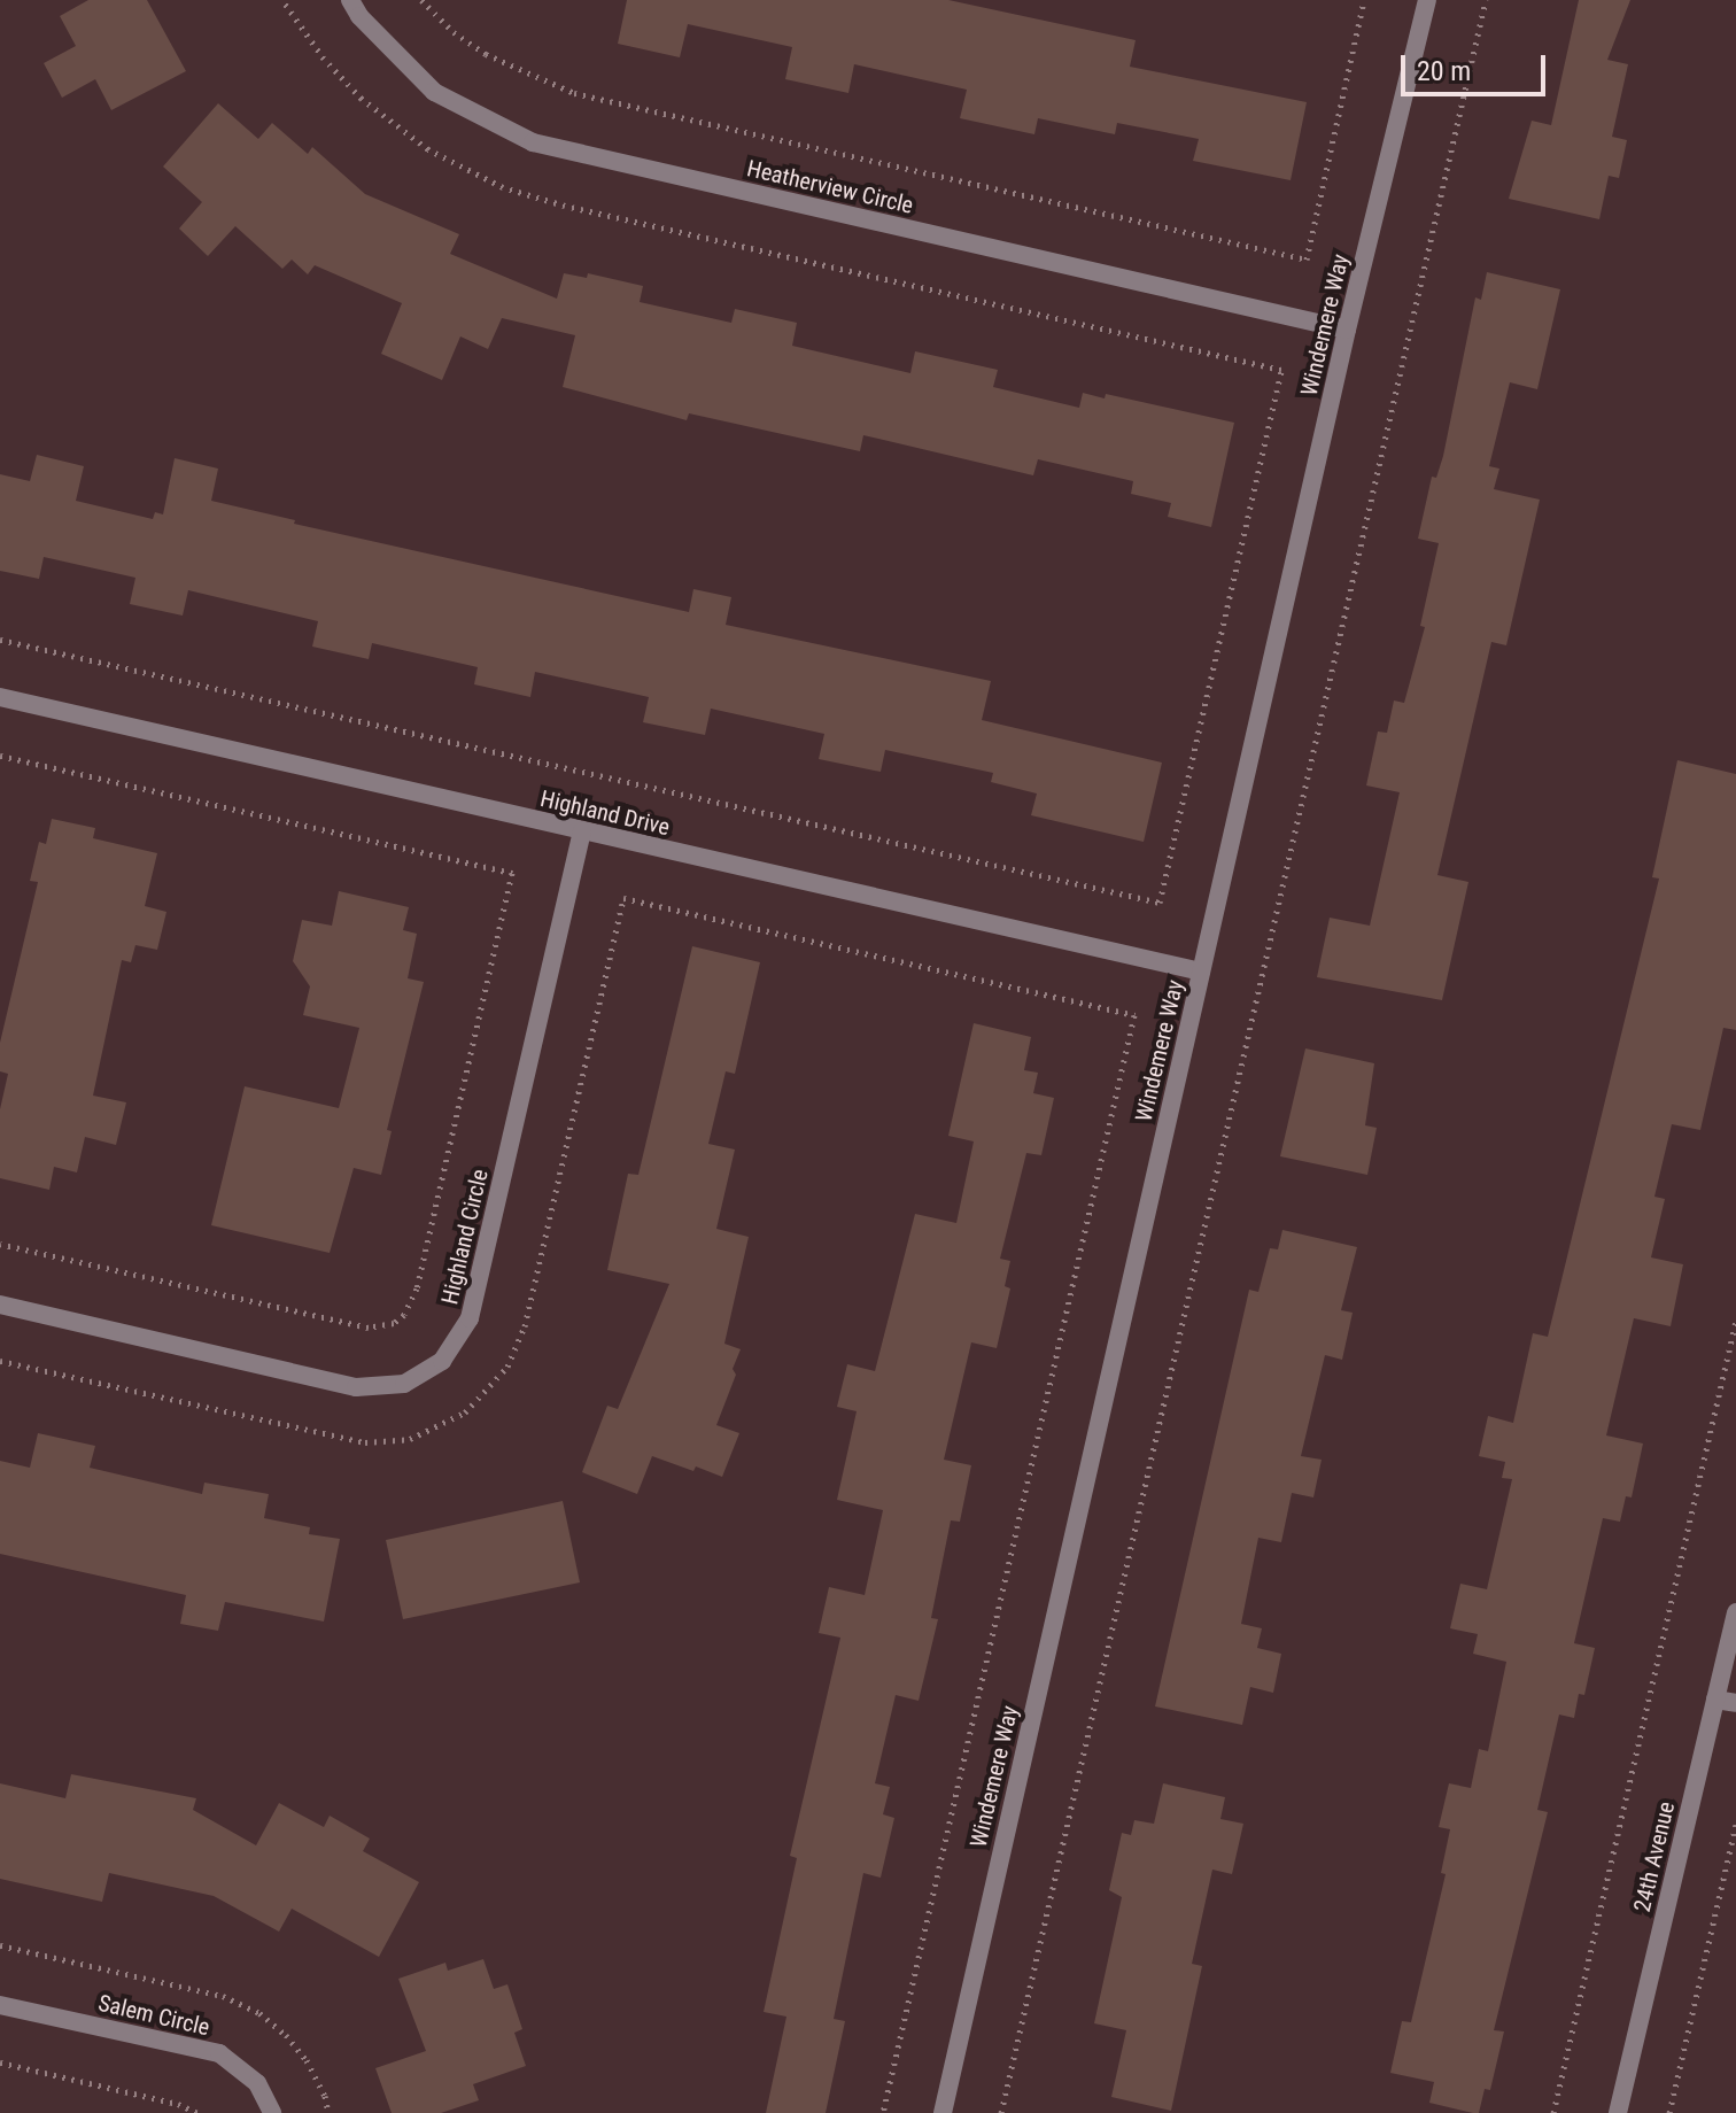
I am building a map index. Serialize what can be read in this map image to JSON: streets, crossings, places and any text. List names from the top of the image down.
{
  "streets": {
    "street": [
      "Heatherview Circle",
      "Windemere Way",
      "Highland Drive",
      "Highland Circle",
      "24th Avenue",
      "Salem Circle"
    ]
  },
  "crossings": [
    ["Heatherview Circle", "Windemere Way"],
    ["Windemere Way", "Highland Drive"],
    ["Highland Drive", "Highland Circle"]
  ],
  "scale_bar": "20 m"
}
